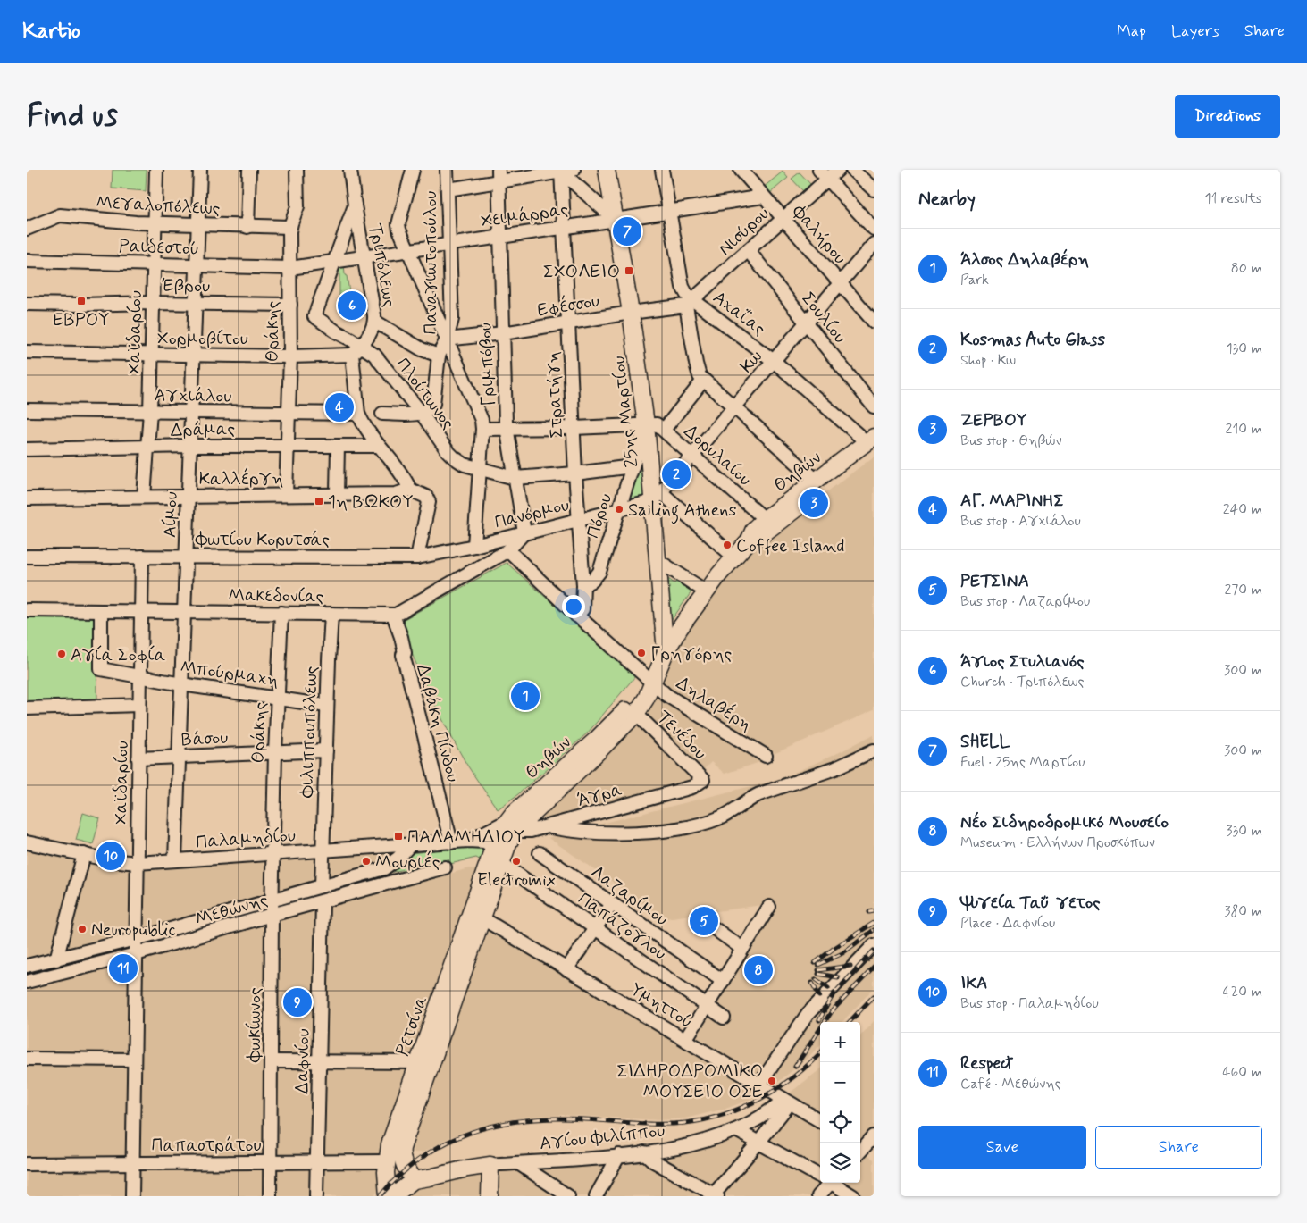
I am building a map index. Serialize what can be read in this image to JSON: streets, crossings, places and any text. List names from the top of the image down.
{
  "streets": {
    "main road": [
      "25ης Μαρτίου",
      "Θηβών",
      "Ρετσίνα",
      "Αγίου Φιλίππου"
    ],
    "street": [
      "Μεγαλοπόλεως",
      "Χειμάρρας",
      "Νισύρου",
      "Φαλήρου",
      "Ραιδεστού",
      "Παναγιωτοπούλου",
      "Τριπόλεως",
      "Έβρου",
      "Εφέσσου",
      "Αχαΐας",
      "Σουλίου",
      "Θράκης",
      "Χαϊδαρίου",
      "Χορμοβίτου",
      "Κω",
      "Γριμπόβου",
      "Πλούτωνος",
      "Αγχιάλου",
      "Στρατήγη",
      "Δράμας",
      "Δορυλαίου",
      "Καλλέργη",
      "Πανόρμου",
      "Αίμου",
      "Πόρου",
      "Φωτίου Κορυτσάς",
      "Μακεδονίας",
      "Μπούρμαχη",
      "Δηλαβέρη",
      "Δαβάκη Πίνδου",
      "Φιλιππουπόλεως",
      "Τενέδου",
      "Βάσου",
      "Άγρα",
      "Παλαμηδίου",
      "Λαζαρίμου",
      "Μεθώνης",
      "Παπάζογλου",
      "Υμηττού",
      "Φωκίωνος",
      "Δαφνίου",
      "Παπαστράτου"
    ]
  },
  "crossings": [
    ["Μεγαλοπόλεως", "Θράκης"],
    ["Μεγαλοπόλεως", "Χαϊδαρίου"],
    ["Μεγαλοπόλεως", "Αίμου"],
    ["Χειμάρρας", "Φαλήρου"],
    ["Χειμάρρας", "Ραιδεστού"],
    ["Χειμάρρας", "Παναγιωτοπούλου"],
    ["Χειμάρρας", "Τριπόλεως"],
    ["Χειμάρρας", "Αχαΐας"],
    ["Χειμάρρας", "Θράκης"],
    ["Χειμάρρας", "Γριμπόβου"],
    ["Χειμάρρας", "Πλούτωνος"],
    ["Χειμάρρας", "Στρατήγη"],
    ["Χειμάρρας", "25ης Μαρτίου"],
    ["Νισύρου", "Φαλήρου"],
    ["Νισύρου", "Εφέσσου"],
    ["Νισύρου", "Αχαΐας"],
    ["Νισύρου", "Σουλίου"],
    ["Φαλήρου", "Κω"],
    ["Ραιδεστού", "Θράκης"],
    ["Ραιδεστού", "Χαϊδαρίου"],
    ["Ραιδεστού", "Αίμου"],
    ["Παναγιωτοπούλου", "Εφέσσου"],
    ["Παναγιωτοπούλου", "Πλούτωνος"],
    ["Παναγιωτοπούλου", "Δορυλαίου"],
    ["Παναγιωτοπούλου", "Πανόρμου"],
    ["Έβρου", "Θράκης"],
    ["Έβρου", "Χαϊδαρίου"],
    ["Έβρου", "Αίμου"],
    ["Εφέσσου", "Αχαΐας"],
    ["Εφέσσου", "Γριμπόβου"],
    ["Εφέσσου", "Στρατήγη"],
    ["Εφέσσου", "25ης Μαρτίου"],
    ["Αχαΐας", "Κω"],
    ["Αχαΐας", "Θηβών"],
    ["Σουλίου", "Κω"],
    ["Θράκης", "Χορμοβίτου"],
    ["Θράκης", "Αγχιάλου"],
    ["Θράκης", "Δράμας"],
    ["Θράκης", "Καλλέργη"],
    ["Θράκης", "Μακεδονίας"],
    ["Θράκης", "Μπούρμαχη"],
    ["Θράκης", "Βάσου"],
    ["Θράκης", "Παλαμηδίου"],
    ["Θράκης", "Φωκίωνος"],
    ["Χαϊδαρίου", "Χορμοβίτου"],
    ["Χαϊδαρίου", "Αγχιάλου"],
    ["Χαϊδαρίου", "Δράμας"],
    ["Χαϊδαρίου", "Καλλέργη"],
    ["Χαϊδαρίου", "Φωτίου Κορυτσάς"],
    ["Χαϊδαρίου", "Μακεδονίας"],
    ["Χαϊδαρίου", "Μπούρμαχη"],
    ["Χαϊδαρίου", "Βάσου"],
    ["Χαϊδαρίου", "Παλαμηδίου"],
    ["Χαϊδαρίου", "Μεθώνης"],
    ["Χαϊδαρίου", "Παπαστράτου"],
    ["Χορμοβίτου", "Αίμου"],
    ["Κω", "25ης Μαρτίου"],
    ["Κω", "Δορυλαίου"],
    ["Κω", "Πανόρμου"],
    ["Γριμπόβου", "Πλούτωνος"],
    ["Γριμπόβου", "Δορυλαίου"],
    ["Γριμπόβου", "Πανόρμου"],
    ["Πλούτωνος", "Στρατήγη"],
    ["Πλούτωνος", "Πόρου"],
    ["Αγχιάλου", "Αίμου"],
    ["Στρατήγη", "Δορυλαίου"],
    ["Στρατήγη", "Πανόρμου"],
    ["Στρατήγη", "Πόρου"],
    ["Στρατήγη", "Δηλαβέρη"],
    ["25ης Μαρτίου", "Δορυλαίου"],
    ["25ης Μαρτίου", "Θηβών"],
    ["25ης Μαρτίου", "Πανόρμου"],
    ["25ης Μαρτίου", "Πόρου"],
    ["Δράμας", "Αίμου"],
    ["Δορυλαίου", "Θηβών"],
    ["Δορυλαίου", "Πόρου"],
    ["Θηβών", "Δηλαβέρη"],
    ["Θηβών", "Τενέδου"],
    ["Θηβών", "Άγρα"],
    ["Θηβών", "Παλαμηδίου"],
    ["Θηβών", "Παπάζογλου"],
    ["Θηβών", "Ρετσίνα"],
    ["Καλλέργη", "Αίμου"],
    ["Πανόρμου", "Πόρου"],
    ["Πανόρμου", "Φωτίου Κορυτσάς"],
    ["Αίμου", "Φωτίου Κορυτσάς"],
    ["Αίμου", "Μακεδονίας"],
    ["Αίμου", "Μπούρμαχη"],
    ["Αίμου", "Βάσου"],
    ["Αίμου", "Παλαμηδίου"],
    ["Μακεδονίας", "Μπούρμαχη"],
    ["Μακεδονίας", "Δηλαβέρη"],
    ["Μακεδονίας", "Δαβάκη Πίνδου"],
    ["Μακεδονίας", "Φιλιππουπόλεως"],
    ["Μπούρμαχη", "Φιλιππουπόλεως"],
    ["Δαβάκη Πίνδου", "Παλαμηδίου"],
    ["Φιλιππουπόλεως", "Βάσου"],
    ["Φιλιππουπόλεως", "Παλαμηδίου"],
    ["Τενέδου", "Άγρα"],
    ["Άγρα", "Παλαμηδίου"],
    ["Παλαμηδίου", "Μεθώνης"],
    ["Παλαμηδίου", "Παπάζογλου"],
    ["Παλαμηδίου", "Φωκίωνος"],
    ["Παλαμηδίου", "Ρετσίνα"],
    ["Μεθώνης", "Φωκίωνος"],
    ["Μεθώνης", "Δαφνίου"],
    ["Παπάζογλου", "Ρετσίνα"],
    ["Υμηττού", "Ρετσίνα"],
    ["Υμηττού", "Αγίου Φιλίππου"],
    ["Φωκίωνος", "Παπαστράτου"],
    ["Ρετσίνα", "Αγίου Φιλίππου"],
    ["Ρετσίνα", "Παπαστράτου"],
    ["Δαφνίου", "Παπαστράτου"]
  ],
  "places": {
    "transit": [
      "ΣΧΟΛΕΙΟ",
      "ΕΒΡΟΥ",
      "1η ΒΩΚΟΥ",
      "ΠΑΛΑΜΗΔΙΟΥ"
    ],
    "other": [
      "Sailing Athens",
      "Coffee Island",
      "Γρηγόρης",
      "Αγία Σοφία",
      "Μουριές",
      "Electromix",
      "Neuropublic",
      "ΣΙΔΗΡΟΔΡΟΜΙΚΟ ΜΟΥΣΕΙΟ ΟΣΕ"
    ]
  },
  "page": {
    "header": "Kartio",
    "nav": ["Map", "Layers", "Share"],
    "buttons": [
      "Directions",
      ["Save", "Share"]
    ],
    "title": "Find us",
    "heading": ["Nearby", "11 results"],
    "pins": [
      "7",
      "6",
      "4",
      "2",
      "3",
      "1",
      "10",
      "5",
      "11",
      "8",
      "9"
    ],
    "list": [
      {
        "mark": "1",
        "name": "Άλσος Δηλαβέρη",
        "note": "Park",
        "value": "80 m"
      },
      {
        "mark": "2",
        "name": "Kosmas Auto Glass",
        "note": "Shop · Κω",
        "value": "130 m"
      },
      {
        "mark": "3",
        "name": "ΖΕΡΒΟΥ",
        "note": "Bus stop · Θηβών",
        "value": "210 m"
      },
      {
        "mark": "4",
        "name": "ΑΓ. ΜΑΡΙΝΗΣ",
        "note": "Bus stop · Αγχιάλου",
        "value": "240 m"
      },
      {
        "mark": "5",
        "name": "ΡΕΤΣΙΝΑ",
        "note": "Bus stop · Λαζαρίμου",
        "value": "270 m"
      },
      {
        "mark": "6",
        "name": "Άγιος Στυλιανός",
        "note": "Church · Τριπόλεως",
        "value": "300 m"
      },
      {
        "mark": "7",
        "name": "SHELL",
        "note": "Fuel · 25ης Μαρτίου",
        "value": "300 m"
      },
      {
        "mark": "8",
        "name": "Νέο Σιδηροδρομικό Μουσείο",
        "note": "Museum · Ελλήνων Προσκόπων",
        "value": "330 m"
      },
      {
        "mark": "9",
        "name": "Ψυγεία Ταΰγετος",
        "note": "Place · Δαφνίου",
        "value": "380 m"
      },
      {
        "mark": "10",
        "name": "ΙΚΑ",
        "note": "Bus stop · Παλαμηδίου",
        "value": "420 m"
      },
      {
        "mark": "11",
        "name": "Respect",
        "note": "Café · Μεθώνης",
        "value": "460 m"
      }
    ],
    "map_buttons": ["+", "−"]
  }
}
